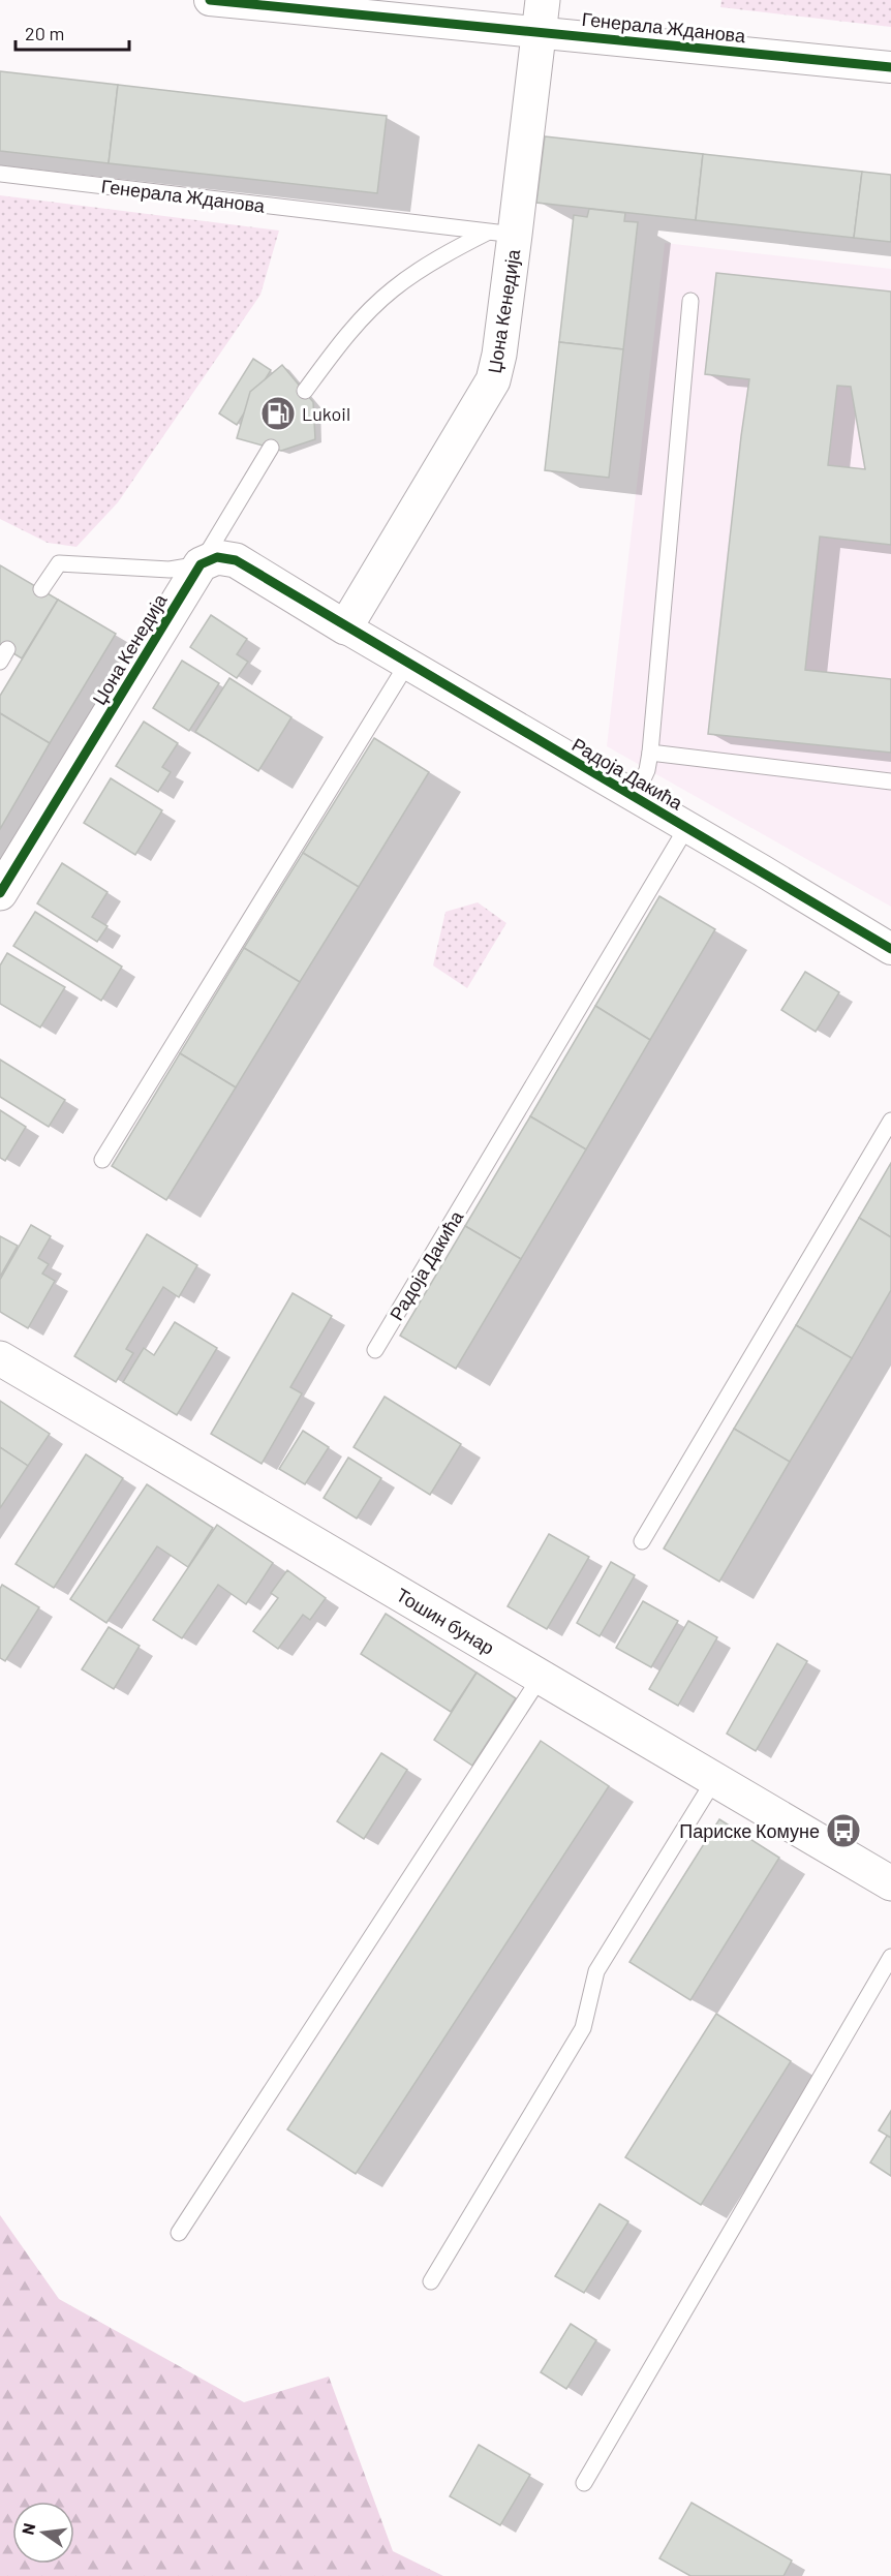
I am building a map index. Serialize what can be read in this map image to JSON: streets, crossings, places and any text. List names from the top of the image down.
{
  "streets": {
    "street": [
      "Генерала Жданова",
      "Џона Кенедија",
      "Радоја Дакића",
      "Тошин бунар"
    ]
  },
  "crossings": [
    ["Генерала Жданова", "Џона Кенедија"],
    ["Џона Кенедија", "Радоја Дакића"]
  ],
  "places": {
    "fuel station": ["Lukoil"],
    "bus stop": ["Париске Комуне"]
  },
  "scale_bar": "20 m",
  "north": "left"
}
